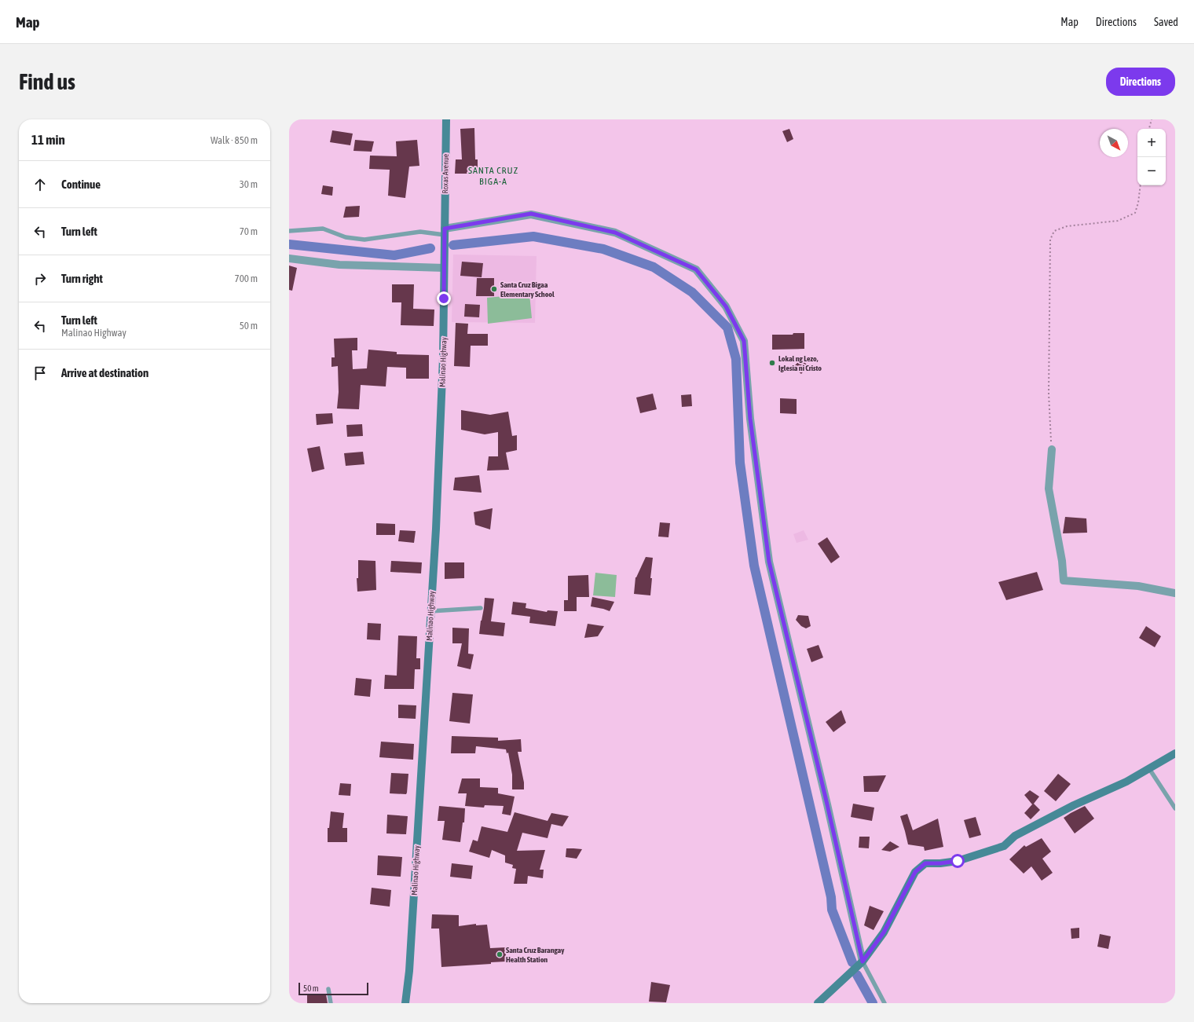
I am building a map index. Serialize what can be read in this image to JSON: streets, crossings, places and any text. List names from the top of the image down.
{
  "streets": {
    "main road": ["Roxas Avenue", "Malinao Highway"]
  },
  "crossings": [
    ["Roxas Avenue", "Malinao Highway"]
  ],
  "districts": ["SANTA CRUZ BIGA-A"],
  "places": ["Santa Cruz Bigaa Elementary School", "Lokal ng Lezo, Iglesia ni Cristo", "Santa Cruz Barangay Health Station"],
  "scale_bar": "50 m",
  "north": "bottom right",
  "page": {
    "header": "Map",
    "nav": ["Map", "Directions", "Saved"],
    "buttons": "Directions",
    "title": "Find us",
    "heading": ["11 min", "Walk · 850 m"],
    "map_buttons": ["+", "−"],
    "list": [
      ["Continue", "30 m"],
      ["Turn left", "70 m"],
      ["Turn right", "700 m"],
      ["Turn left", "Malinao Highway", "50 m"],
      "Arrive at destination"
    ],
    "scale": "50 m"
  }
}
